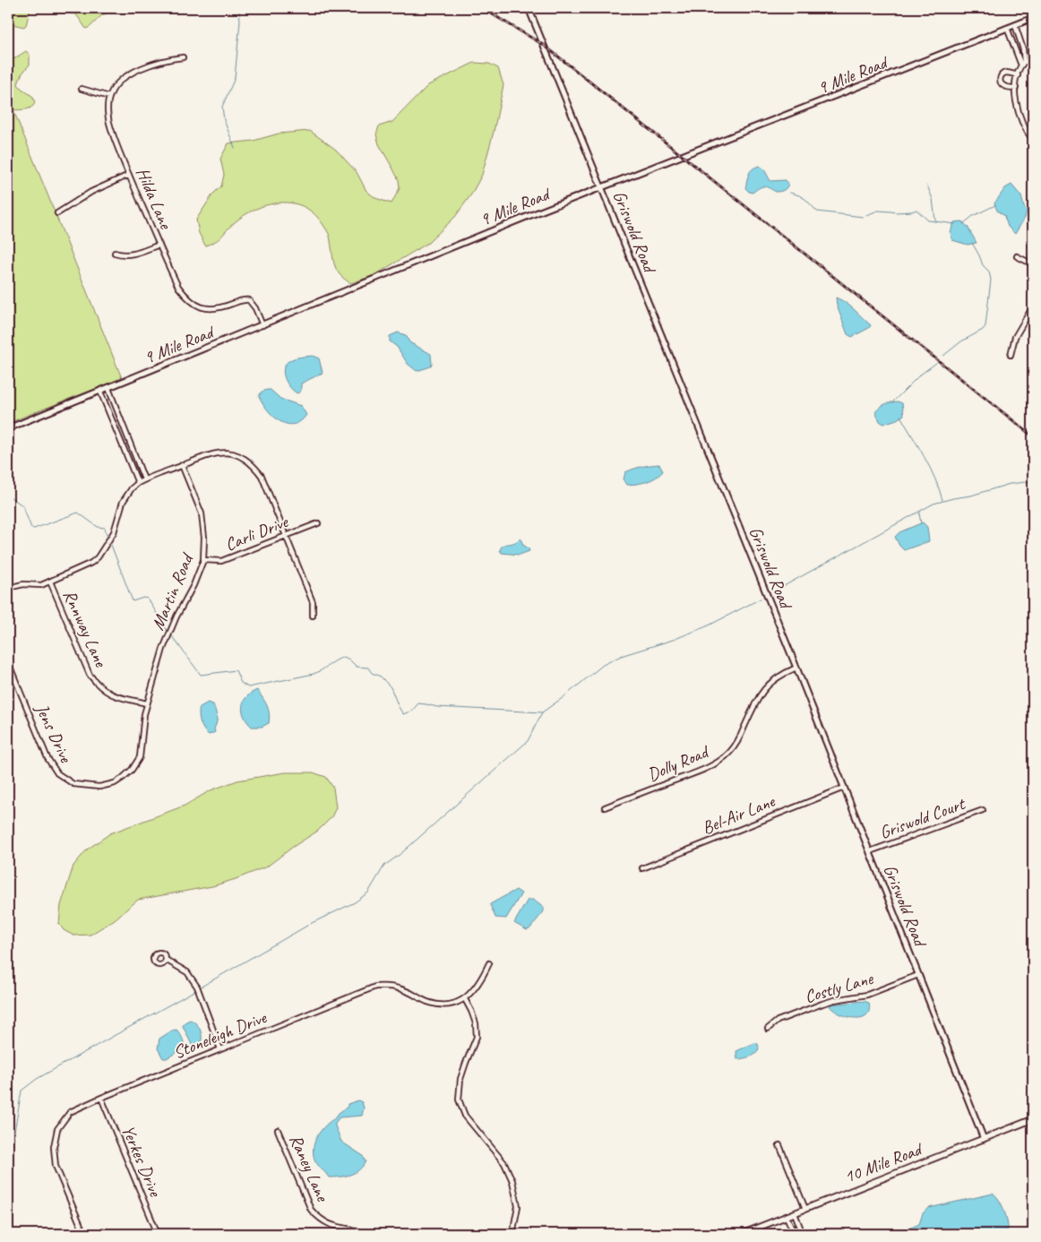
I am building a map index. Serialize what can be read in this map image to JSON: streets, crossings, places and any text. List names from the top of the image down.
{
  "streets": {
    "main road": ["10 Mile Road"],
    "street": [
      "9 Mile Road",
      "Hilda Lane",
      "Griswold Road",
      "Carli Drive",
      "Martin Road",
      "Rnnway Lane",
      "Jens Drive",
      "Dolly Road",
      "Bel-Air Lane",
      "Griswold Court",
      "Costly Lane",
      "Stoneleigh Drive",
      "Yerkes Drive",
      "Raney Lane"
    ]
  },
  "crossings": [
    ["9 Mile Road", "Hilda Lane"],
    ["9 Mile Road", "Griswold Road"],
    ["Griswold Road", "Dolly Road"],
    ["Griswold Road", "Bel-Air Lane"],
    ["Griswold Road", "Griswold Court"],
    ["Griswold Road", "Costly Lane"],
    ["Griswold Road", "10 Mile Road"],
    ["Carli Drive", "Martin Road"],
    ["Martin Road", "Rnnway Lane"],
    ["Martin Road", "Jens Drive"],
    ["Rnnway Lane", "Jens Drive"],
    ["Stoneleigh Drive", "Yerkes Drive"]
  ]
}
